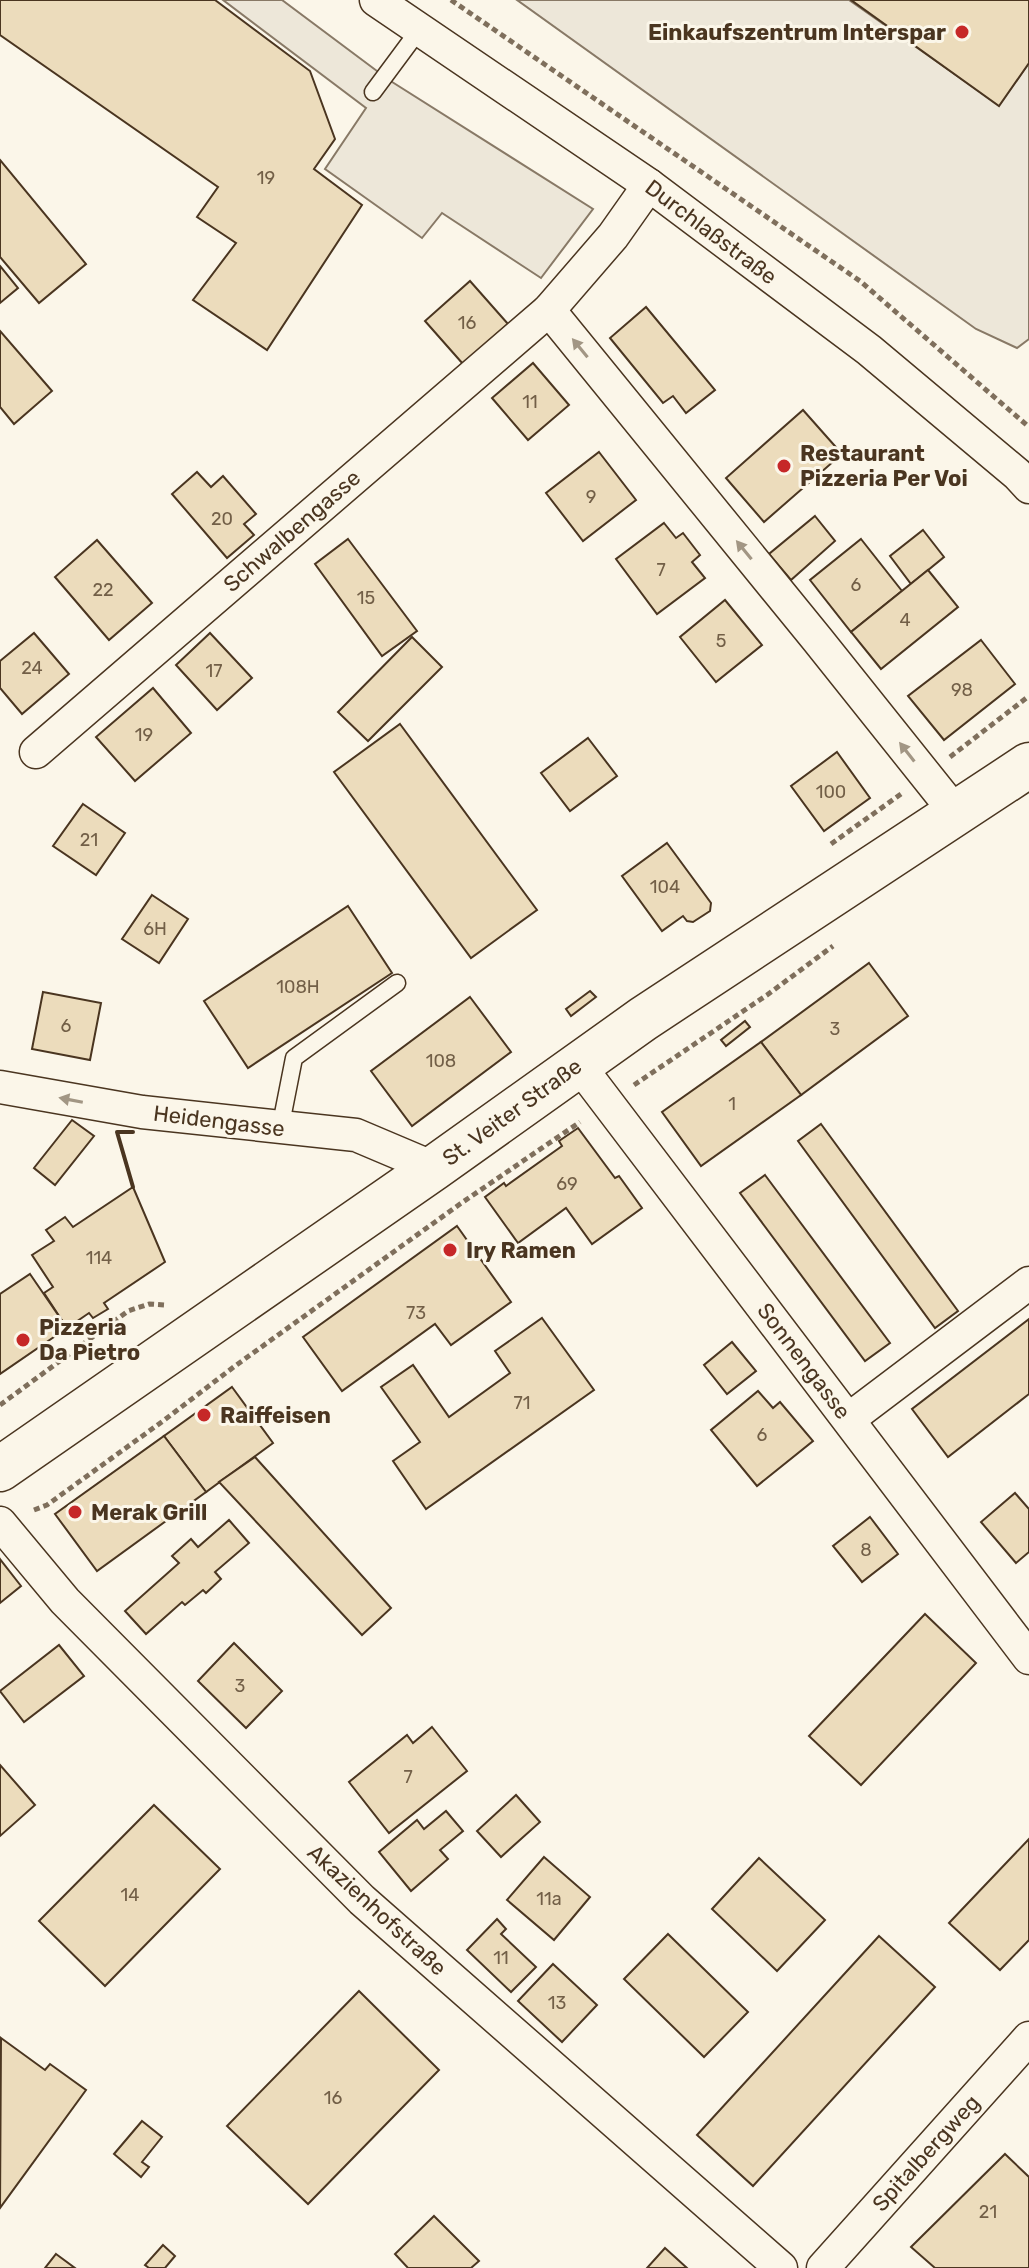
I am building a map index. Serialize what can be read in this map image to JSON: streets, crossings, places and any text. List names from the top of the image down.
{
  "streets": {
    "main road": ["St. Veiter Straße"],
    "street": [
      "Durchlaßstraße",
      "Schwalbengasse",
      "Heidengasse",
      "Sonnengasse",
      "Akazienhofstraße",
      "Spitalbergweg"
    ]
  },
  "crossings": [
    ["Durchlaßstraße", "Schwalbengasse"],
    ["St. Veiter Straße", "Heidengasse"],
    ["St. Veiter Straße", "Sonnengasse"]
  ],
  "one_way": ["Heidengasse"],
  "places": [
    "Einkaufszentrum Interspar",
    "Restaurant Pizzeria Per Voi",
    "Iry Ramen",
    "Pizzeria Da Pietro",
    "Raiffeisen",
    "Merak Grill"
  ],
  "house_numbers": [
    "19",
    "16",
    "11",
    "9",
    "20",
    "7",
    "6",
    "22",
    "15",
    "4",
    "5",
    "24",
    "17",
    "98",
    "19",
    "100",
    "21",
    "104",
    "6H",
    "108H",
    "6",
    "3",
    "108",
    "1",
    "69",
    "114",
    "73",
    "71",
    "6",
    "8",
    "3",
    "7",
    "14",
    "11a",
    "11",
    "13",
    "16",
    "21"
  ]
}
